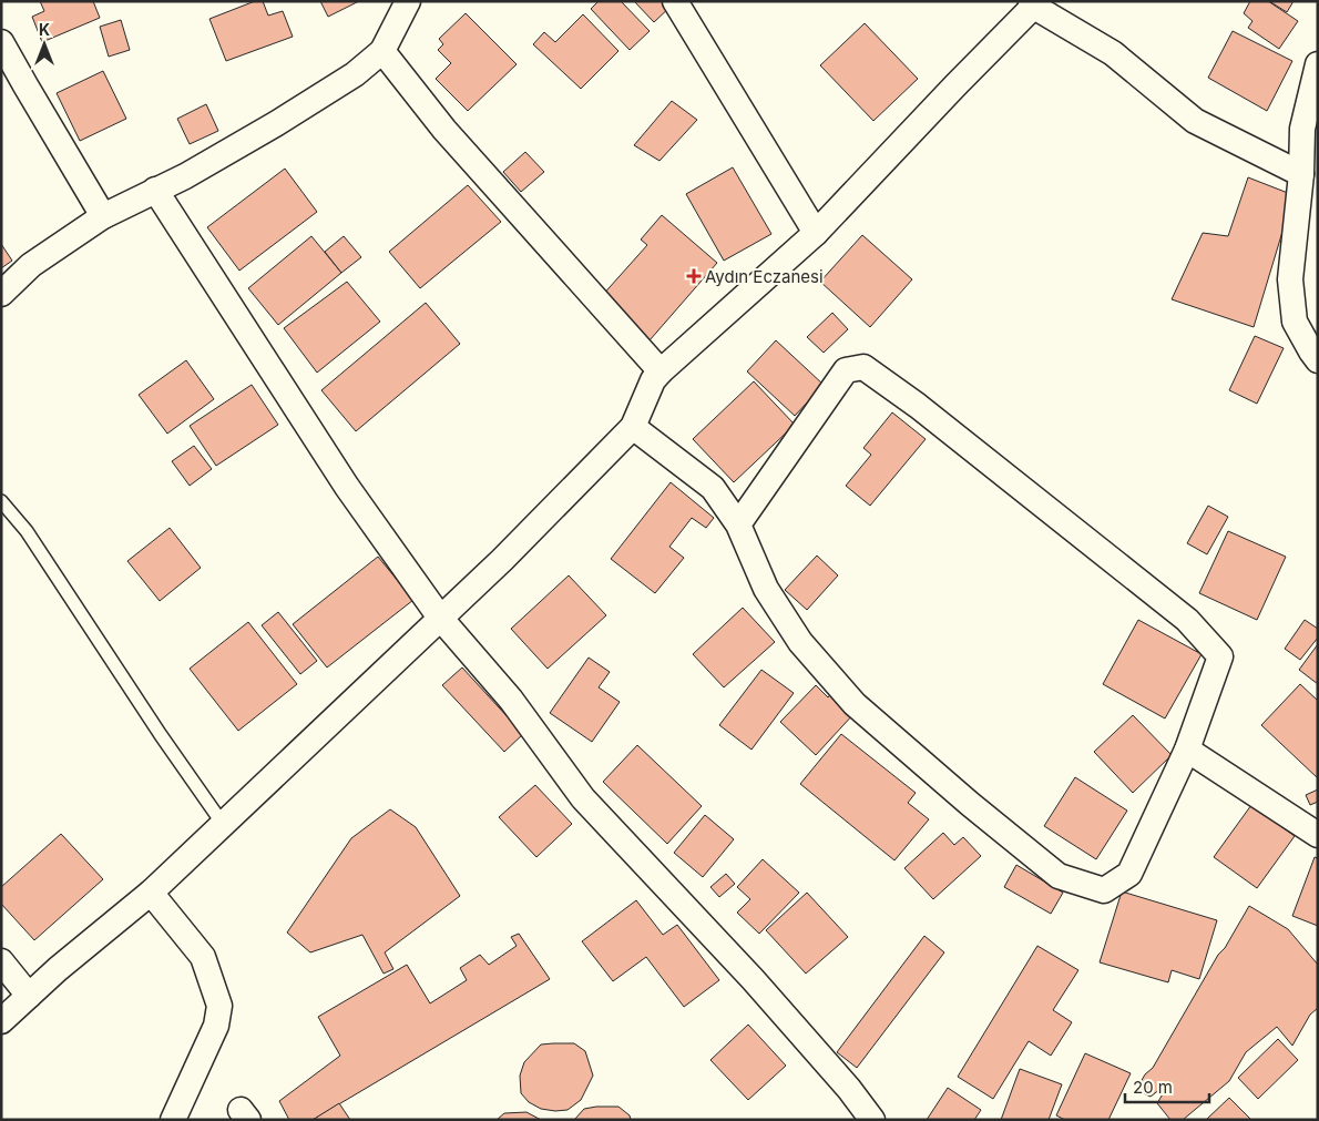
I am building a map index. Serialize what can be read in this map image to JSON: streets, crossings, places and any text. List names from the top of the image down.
{
  "places": {
    "health": ["Aydın Eczanesi"]
  },
  "scale_bar": "20 m",
  "north": "top"
}
